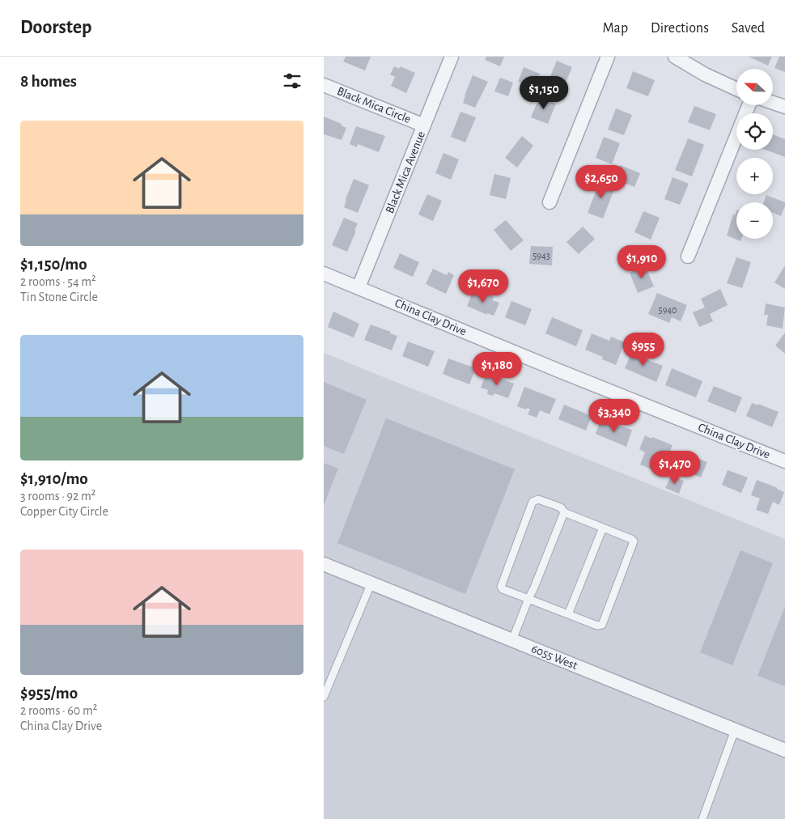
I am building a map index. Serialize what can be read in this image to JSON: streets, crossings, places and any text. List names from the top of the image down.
{
  "streets": {
    "street": [
      "Black Mica Circle",
      "Black Mica Avenue",
      "China Clay Drive",
      "6055 West"
    ]
  },
  "crossings": [
    ["Black Mica Circle", "Black Mica Avenue"],
    ["Black Mica Avenue", "China Clay Drive"]
  ],
  "house_numbers": ["5943", "5940"],
  "north": "left",
  "page": {
    "header": "Doorstep",
    "nav": ["Map", "Directions", "Saved"],
    "heading": "8 homes",
    "map_buttons": ["+", "−"],
    "price": [
      "$1,150",
      "$2,650",
      "$1,910",
      "$1,670",
      "$955",
      "$1,180",
      "$3,340",
      "$1,470"
    ],
    "list": [
      {
        "name": "$1,150/mo",
        "note": "2 rooms · 54 m² · Tin Stone Circle"
      },
      {
        "name": "$1,910/mo",
        "note": "3 rooms · 92 m² · Copper City Circle"
      },
      {
        "name": "$955/mo",
        "note": "2 rooms · 60 m² · China Clay Drive"
      }
    ]
  }
}
